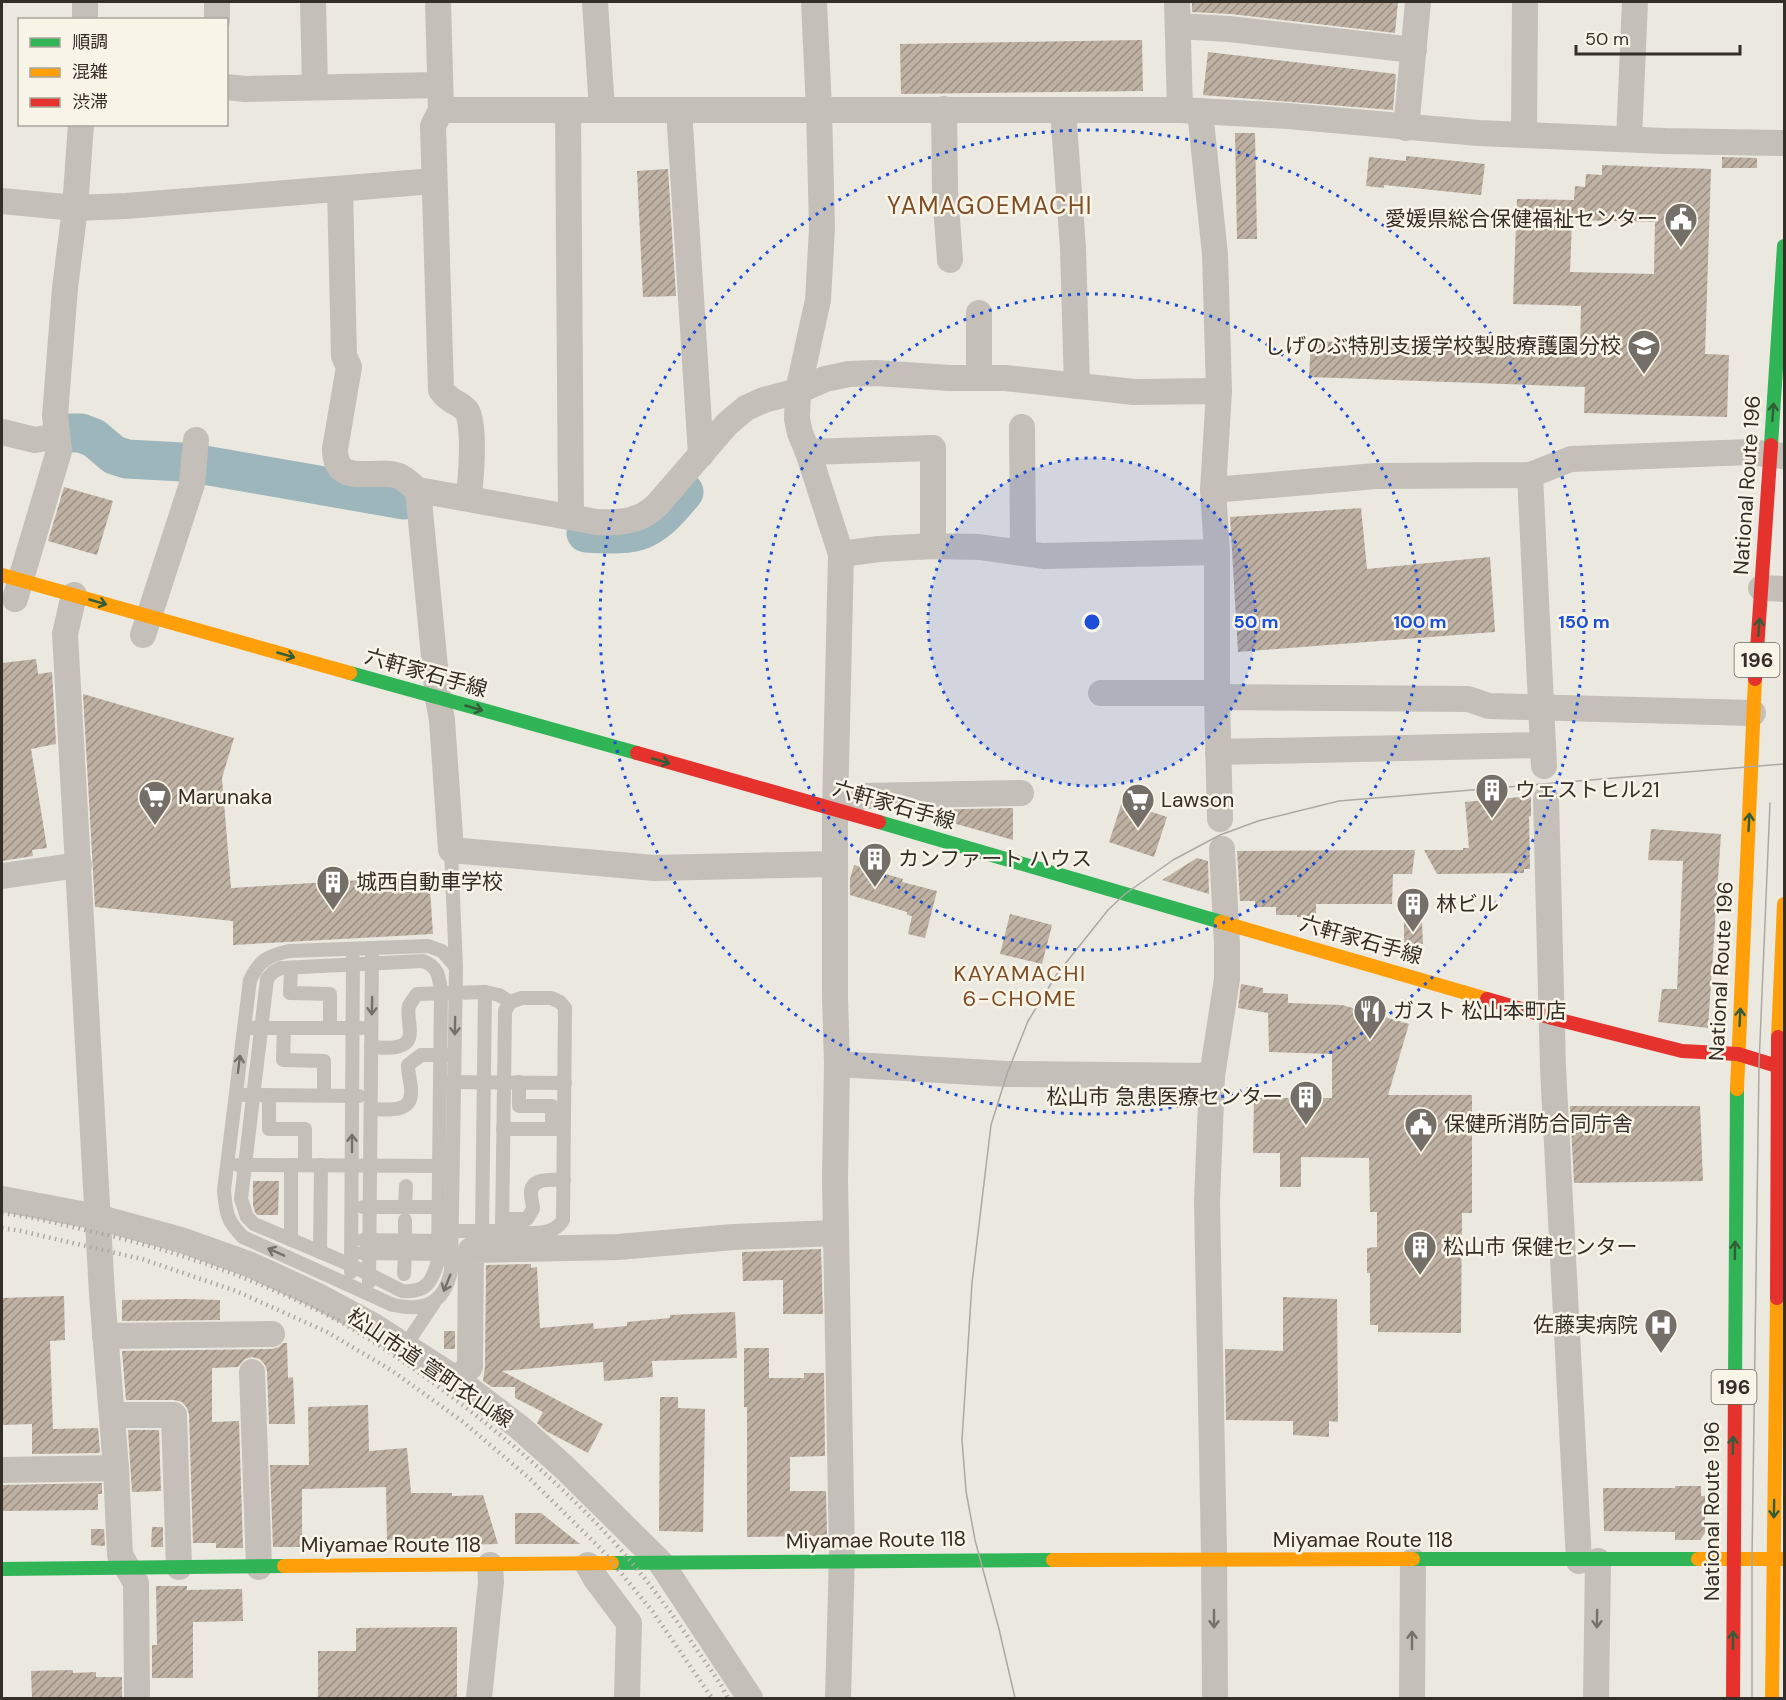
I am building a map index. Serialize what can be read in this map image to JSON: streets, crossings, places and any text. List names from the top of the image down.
{
  "streets": {
    "main road": [
      "National Route 196",
      "196",
      "六軒家石手線",
      "Miyamae Route 118"
    ],
    "street": ["松山市道 萱町衣山線"]
  },
  "crossings": [
    ["National Route 196", "六軒家石手線"],
    ["National Route 196", "Miyamae Route 118"],
    ["196", "六軒家石手線"],
    ["196", "Miyamae Route 118"],
    ["松山市道 萱町衣山線", "Miyamae Route 118"]
  ],
  "one_way": ["六軒家石手線"],
  "districts": ["YAMAGOEMACHI", "KAYAMACHI 6-CHOME"],
  "places": {
    "public building": ["愛媛県総合保健福祉センター", "保健所消防合同庁舎"],
    "school or university": ["しげのぶ特別支援学校製肢療護園分校"],
    "building": [
      "ウェストヒル21",
      "カンファート ハウス",
      "城西自動車学校",
      "林ビル",
      "松山市 急患医療センター",
      "松山市 保健センター"
    ],
    "supermarket": ["Marunaka", "Lawson"],
    "restaurant": ["ガスト 松山本町店"],
    "hospital": ["佐藤実病院"]
  },
  "legend": ["順調", "混雑", "渋滞"],
  "scale_bar": "50 m",
  "rings": ["50 m", "100 m", "150 m"]
}
